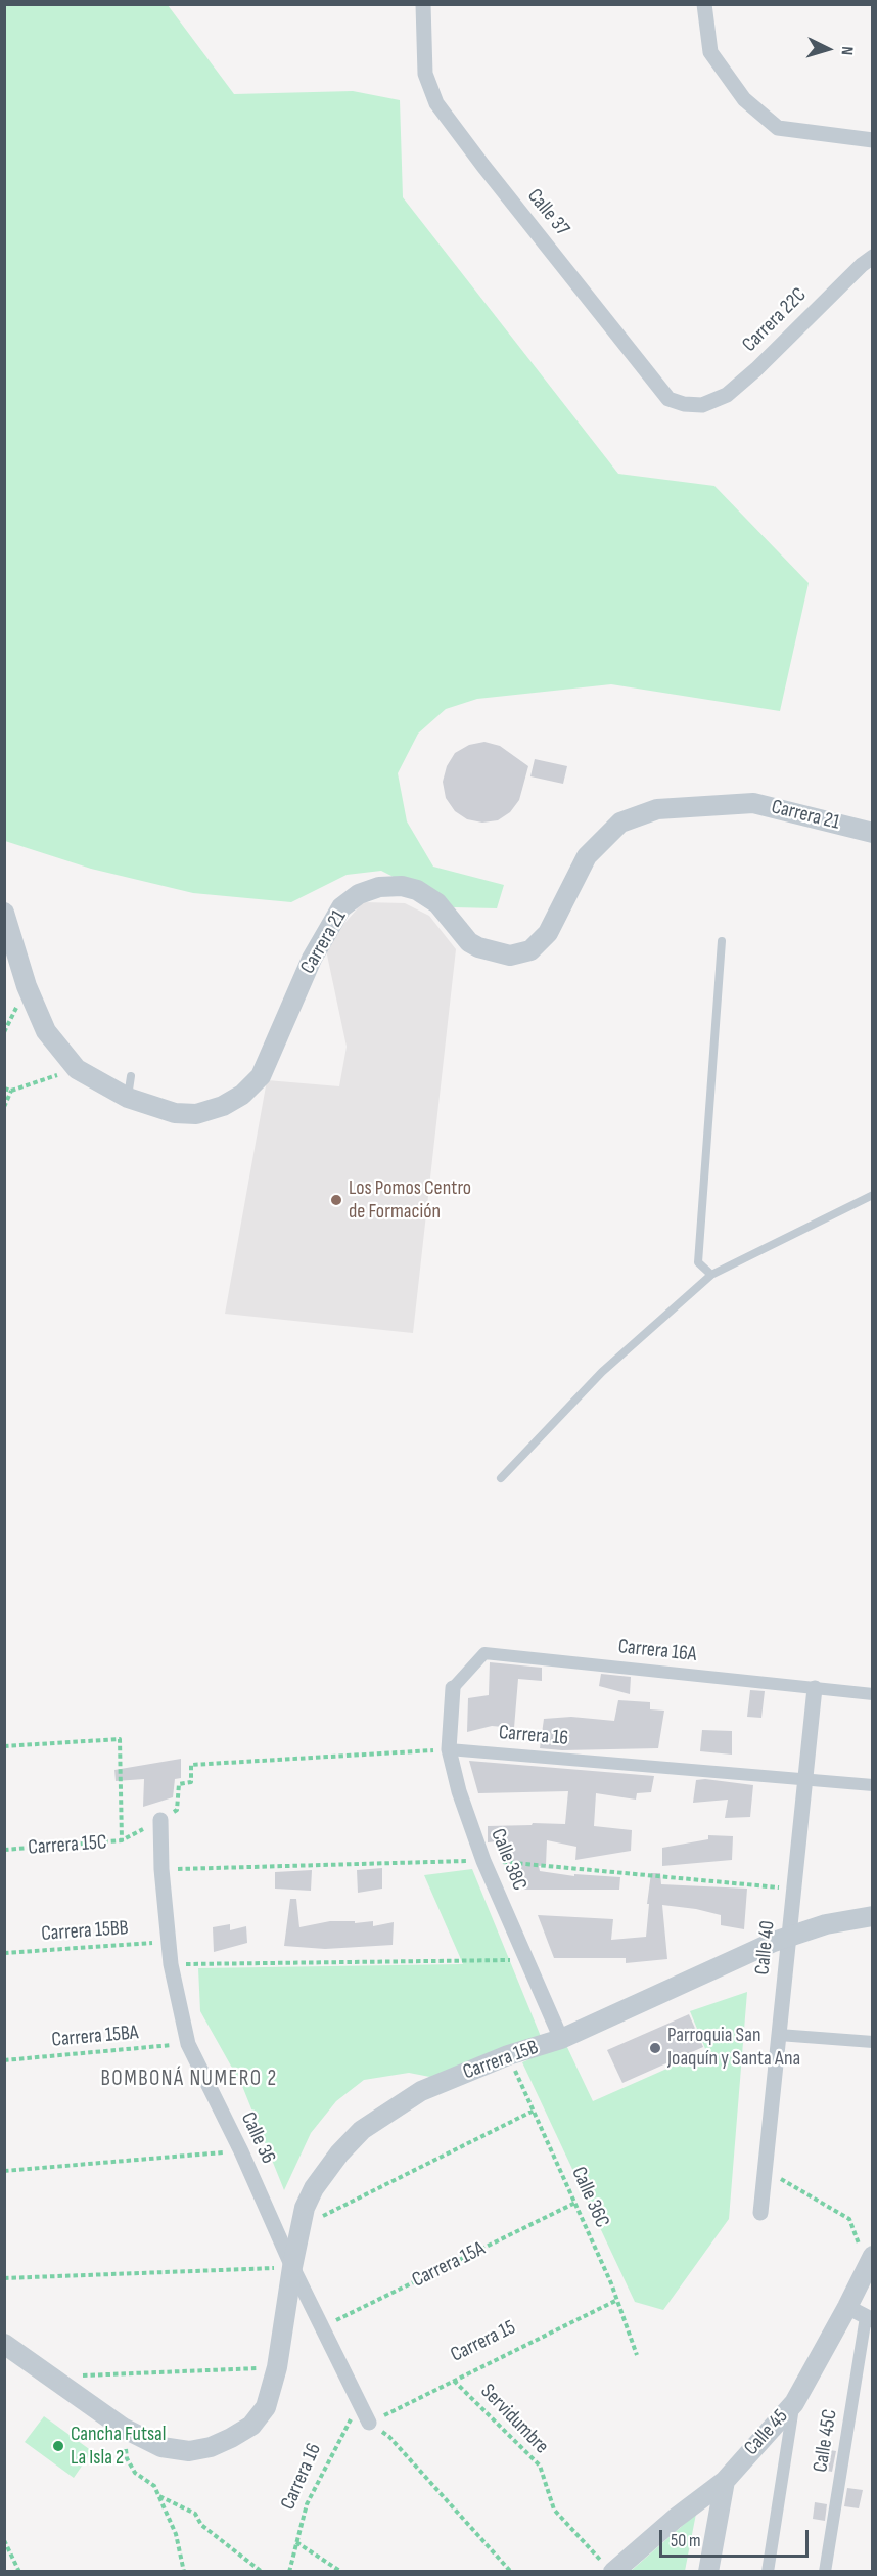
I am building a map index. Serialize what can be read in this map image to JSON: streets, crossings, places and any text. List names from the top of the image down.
{
  "streets": {
    "street": [
      "Calle 37",
      "Carrera 22C",
      "Carrera 21",
      "Carrera 16A",
      "Carrera 16",
      "Calle 38C",
      "Calle 40",
      "Carrera 15B",
      "Calle 36",
      "Calle 45",
      "Calle 45C"
    ],
    "path": [
      "Carrera 15C",
      "Carrera 15BB",
      "Carrera 15BA",
      "Calle 36C",
      "Carrera 15A",
      "Carrera 15",
      "Servidumbre"
    ]
  },
  "crossings": [
    ["Calle 37", "Carrera 22C"],
    ["Carrera 16A", "Calle 38C"],
    ["Carrera 16A", "Calle 40"],
    ["Carrera 16", "Calle 38C"],
    ["Carrera 16", "Calle 40"],
    ["Carrera 16", "Calle 36"],
    ["Carrera 15C", "Calle 36"],
    ["Calle 38C", "Carrera 15B"],
    ["Carrera 15BB", "Calle 36"],
    ["Calle 40", "Carrera 15B"],
    ["Carrera 15BA", "Calle 36"],
    ["Carrera 15B", "Calle 36"],
    ["Carrera 15B", "Calle 36C"],
    ["Calle 36", "Carrera 15A"],
    ["Calle 36", "Carrera 15"],
    ["Calle 36C", "Carrera 15A"],
    ["Calle 36C", "Carrera 15"],
    ["Carrera 15", "Servidumbre"],
    ["Servidumbre", "Calle 45"]
  ],
  "districts": ["BOMBONÁ NUMERO 2"],
  "places": ["Los Pomos Centro de Formación", "Parroquia San Joaquín y Santa Ana", "Cancha Futsal La Isla 2"],
  "scale_bar": "50 m",
  "north": "right"
}
